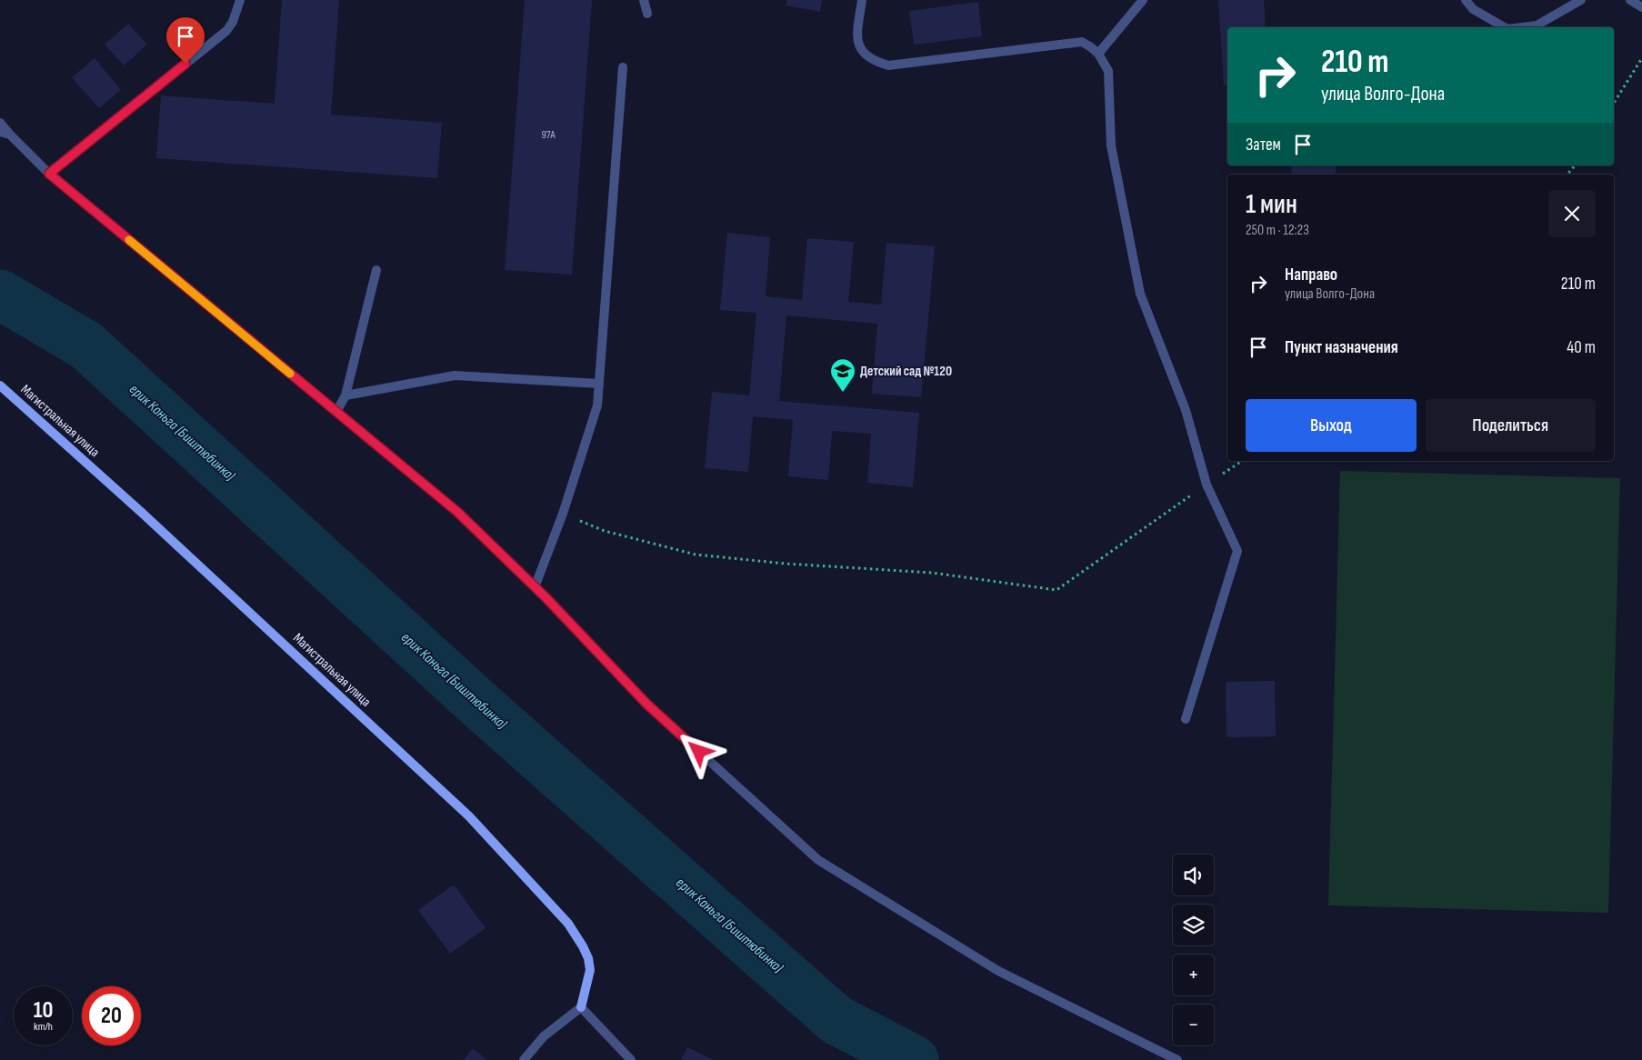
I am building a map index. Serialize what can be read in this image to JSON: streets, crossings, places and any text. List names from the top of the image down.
{
  "streets": {
    "street": ["Магистральная улица"]
  },
  "water": ["ерик Каньга (Биштюбинка)"],
  "places": {
    "school or university": ["Детский сад №120"]
  },
  "house_numbers": ["97А"],
  "page": {
    "turn": ["210 m", "улица Волго-Дона"],
    "then": "Затем",
    "heading": ["1 мин", "250 m · 12:23"],
    "list": [
      {
        "name": "Направо",
        "note": "улица Волго-Дона",
        "value": "210 m"
      },
      {
        "name": "Пункт назначения",
        "value": "40 m"
      }
    ],
    "buttons": ["Выход", "Поделиться"],
    "map_buttons": ["+", "−"],
    "speed": "10 km/h",
    "limit": "20"
  }
}
